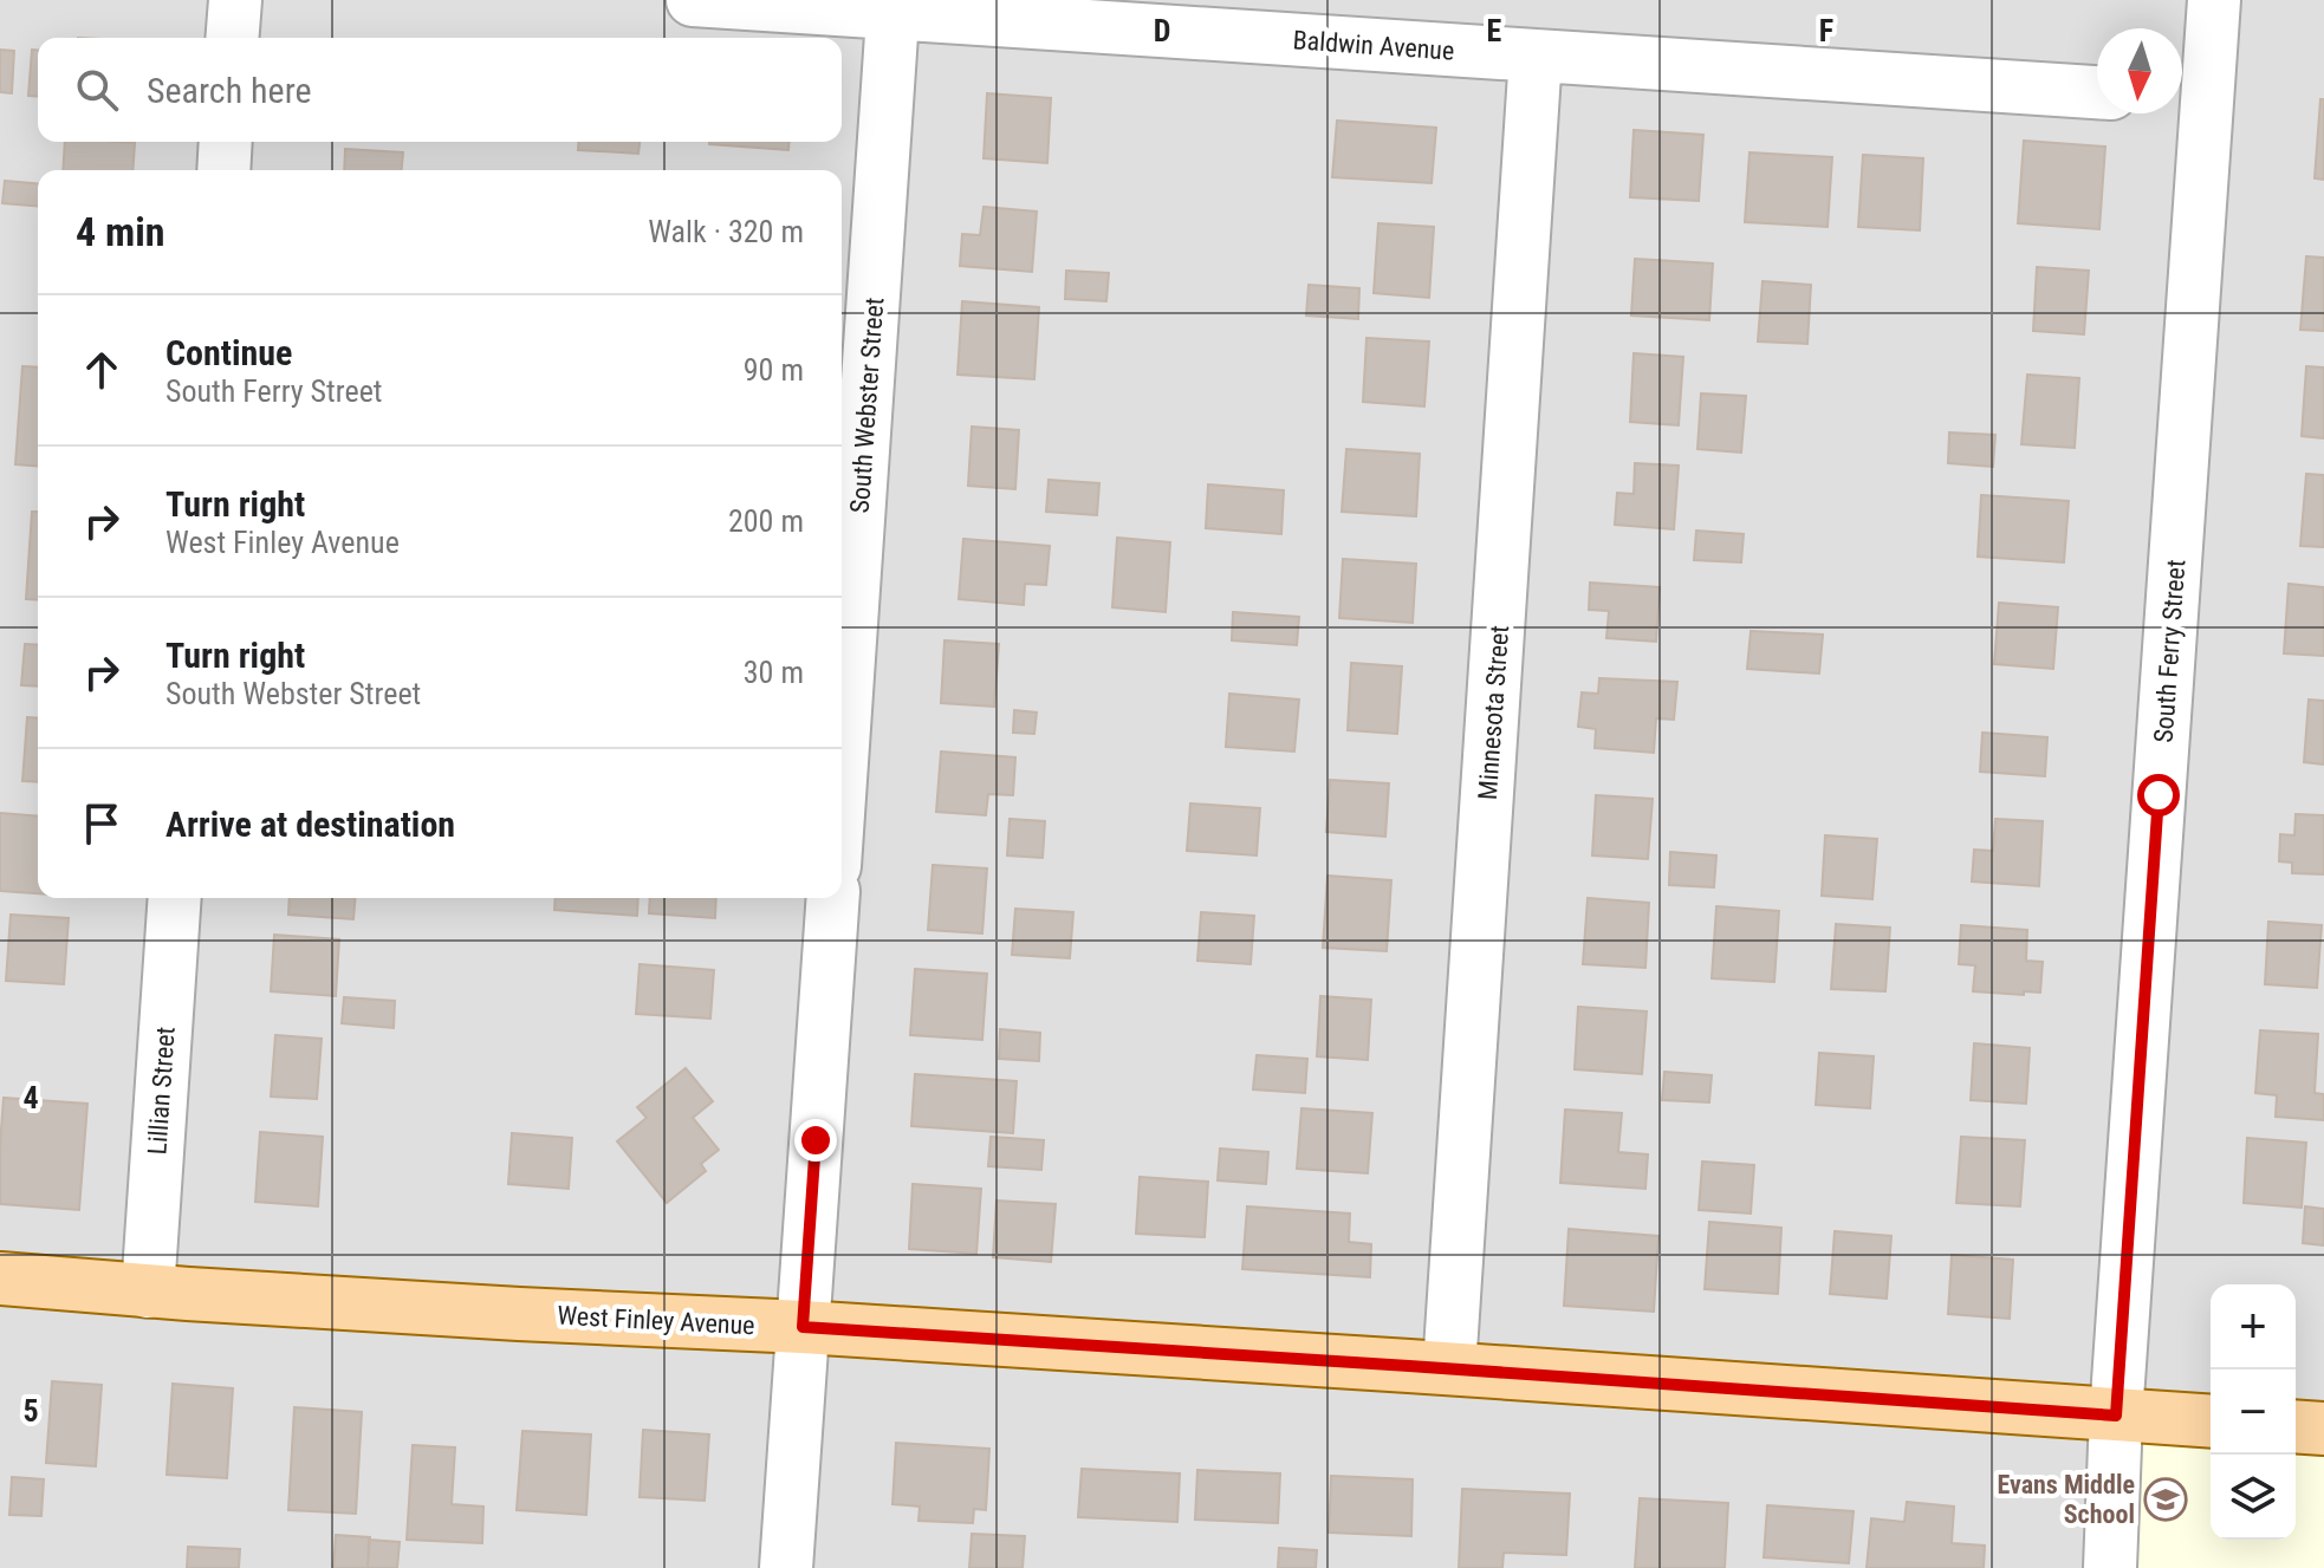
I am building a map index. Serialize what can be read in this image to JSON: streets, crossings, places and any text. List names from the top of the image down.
{
  "streets": {
    "main road": ["West Finley Avenue"],
    "street": [
      "Baldwin Avenue",
      "South Webster Street",
      "South Ferry Street",
      "Minnesota Street",
      "Lillian Street"
    ]
  },
  "crossings": [
    ["Baldwin Avenue", "South Webster Street"],
    ["Baldwin Avenue", "Minnesota Street"],
    ["South Ferry Street", "West Finley Avenue"],
    ["Minnesota Street", "West Finley Avenue"],
    ["Lillian Street", "West Finley Avenue"]
  ],
  "places": {
    "school or university": ["Evans Middle School"]
  },
  "north": "bottom",
  "page": {
    "search": "Search here",
    "heading": ["4 min", "Walk · 320 m"],
    "list": [
      ["Continue", "South Ferry Street", "90 m"],
      ["Turn right", "West Finley Avenue", "200 m"],
      ["Turn right", "South Webster Street", "30 m"],
      "Arrive at destination"
    ],
    "map_buttons": ["+", "−"]
  },
  "grid": {
    "columns": ["D", "E", "F"],
    "rows": ["4", "5"]
  }
}
